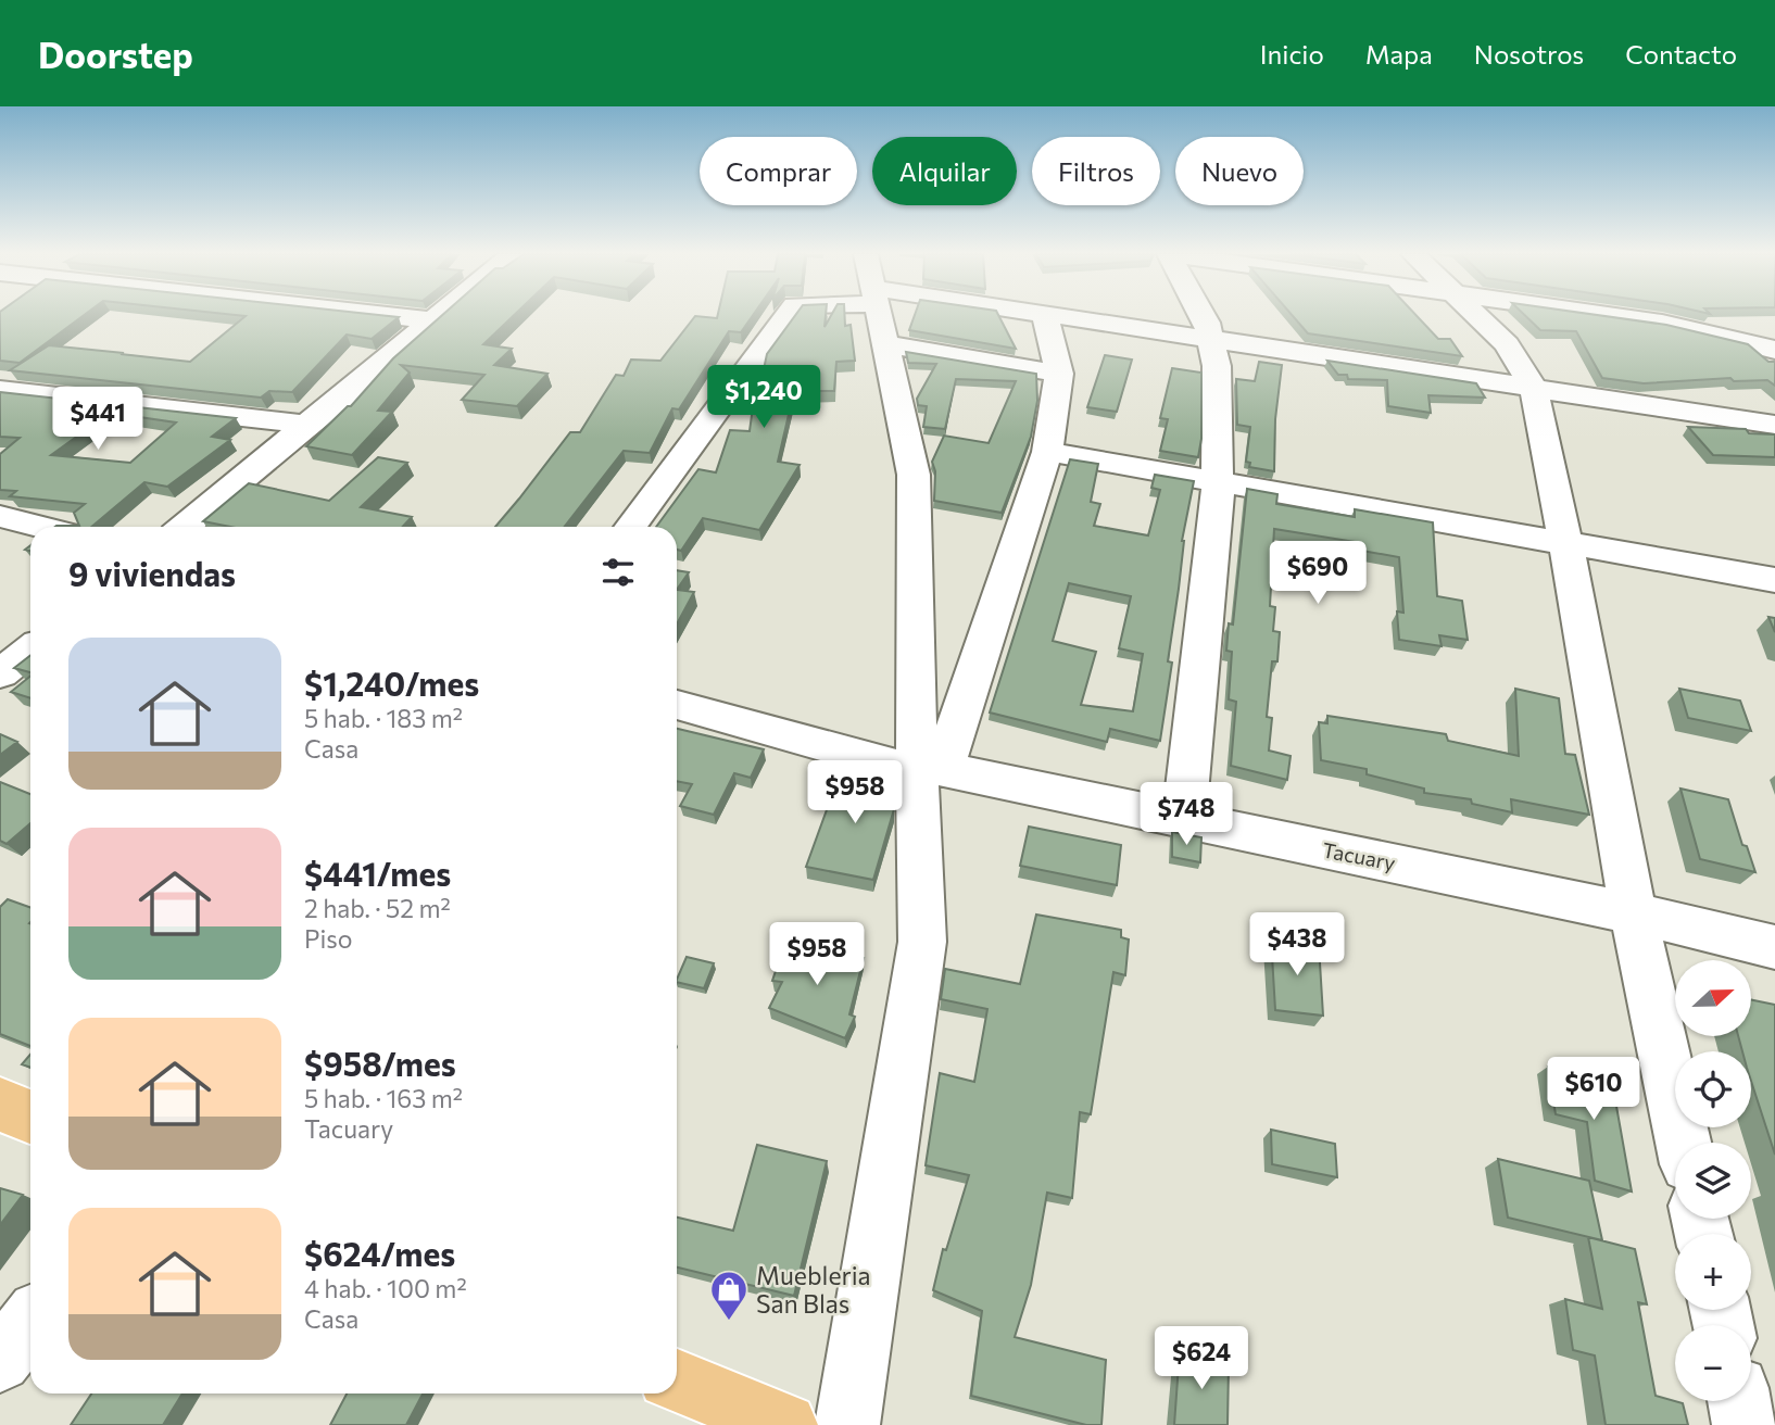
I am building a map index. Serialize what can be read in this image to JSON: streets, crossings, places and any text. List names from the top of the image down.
{
  "streets": {
    "street": ["Tacuary"]
  },
  "places": {
    "shop": ["Muebleria San Blas"]
  },
  "north": "right",
  "page": {
    "header": "Doorstep",
    "nav": [
      "Inicio",
      "Mapa",
      "Nosotros",
      "Contacto"
    ],
    "chip": [
      "Comprar",
      "Alquilar",
      "Filtros",
      "Nuevo"
    ],
    "price": [
      "$1,240",
      "$441",
      "$690",
      "$958",
      "$748",
      "$438",
      "$958",
      "$610",
      "$624"
    ],
    "heading": "9 viviendas",
    "list": [
      {
        "name": "$1,240/mes",
        "note": "5 hab. · 183 m² · Casa"
      },
      {
        "name": "$441/mes",
        "note": "2 hab. · 52 m² · Piso"
      },
      {
        "name": "$958/mes",
        "note": "5 hab. · 163 m² · Tacuary"
      },
      {
        "name": "$624/mes",
        "note": "4 hab. · 100 m² · Casa"
      }
    ],
    "map_buttons": ["+", "−"]
  }
}
